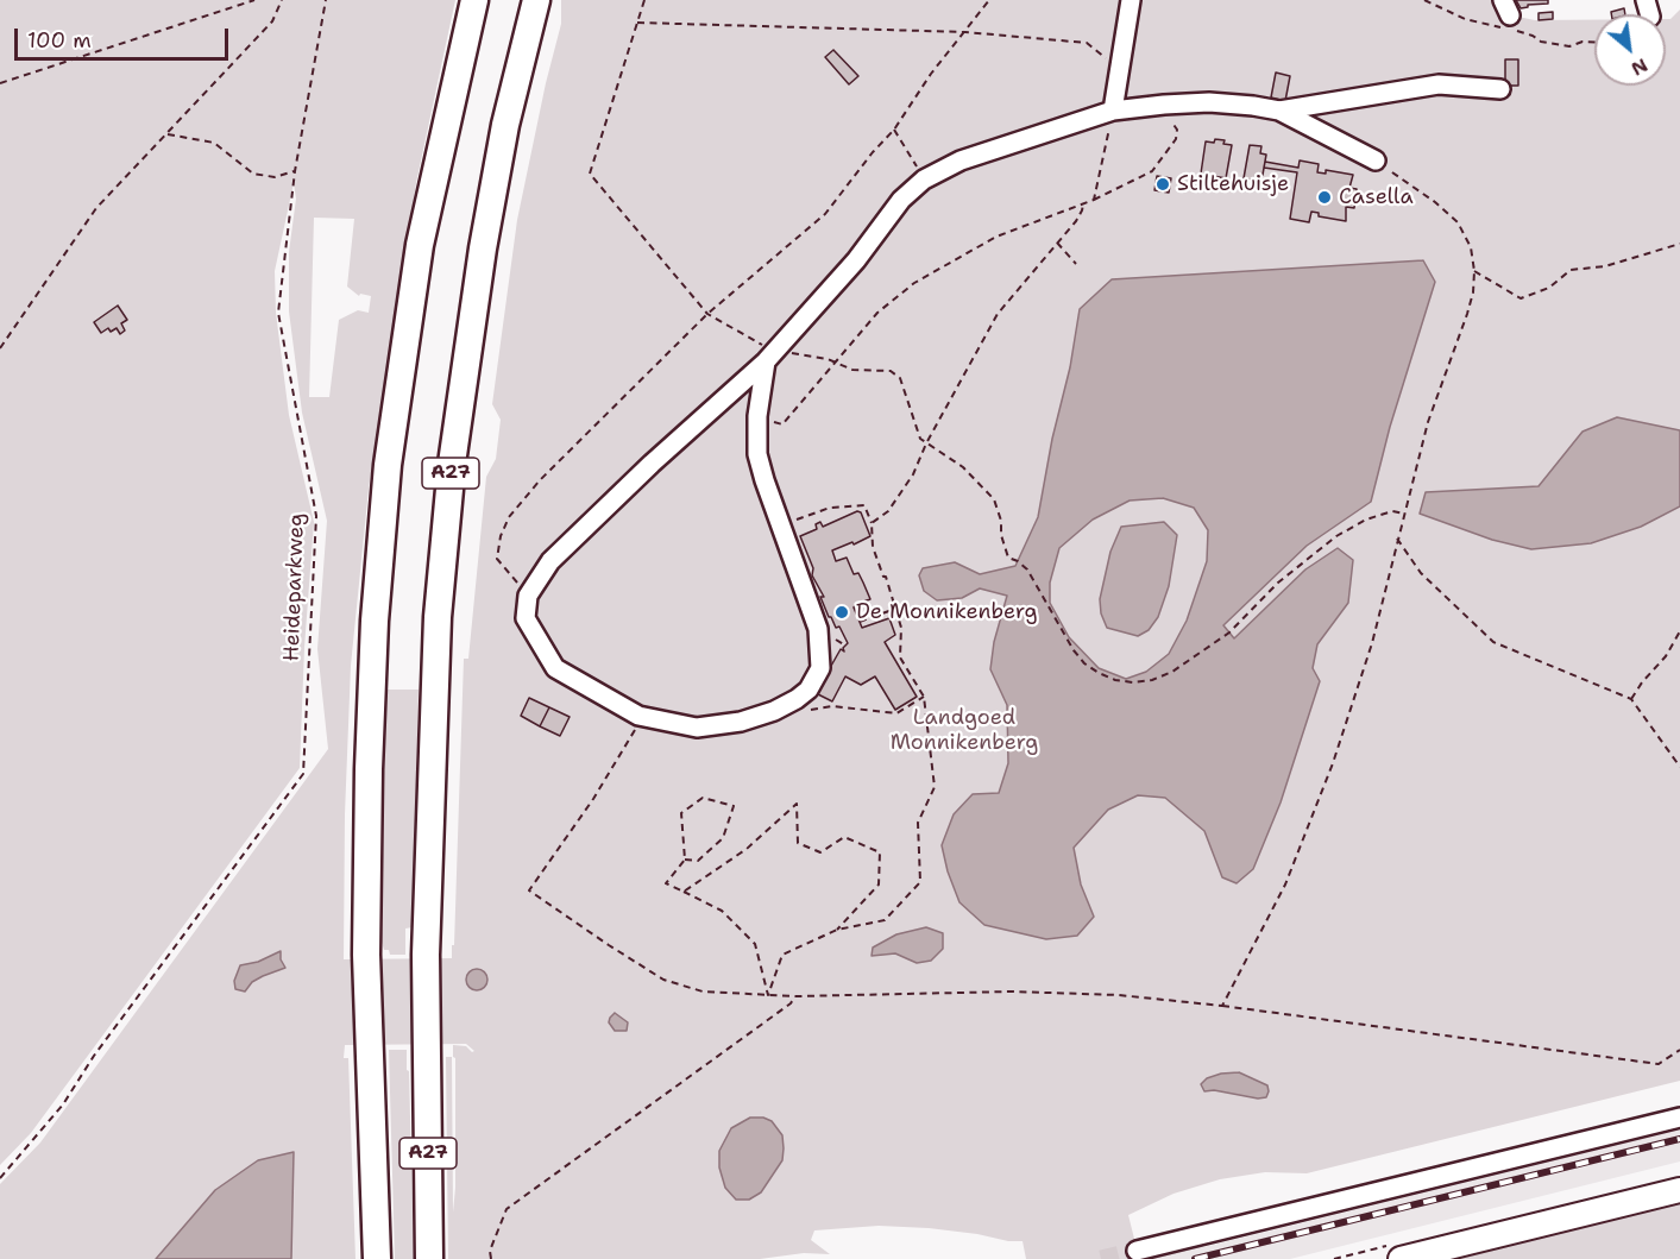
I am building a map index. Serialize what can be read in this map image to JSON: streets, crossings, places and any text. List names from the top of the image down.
{
  "streets": {
    "highway": ["A27"],
    "path": ["Heideparkweg"]
  },
  "parks": ["Landgoed Monnikenberg"],
  "places": ["Stiltehuisje", "Casella", "De Monnikenberg"],
  "scale_bar": "100 m",
  "north": "bottom right"
}
